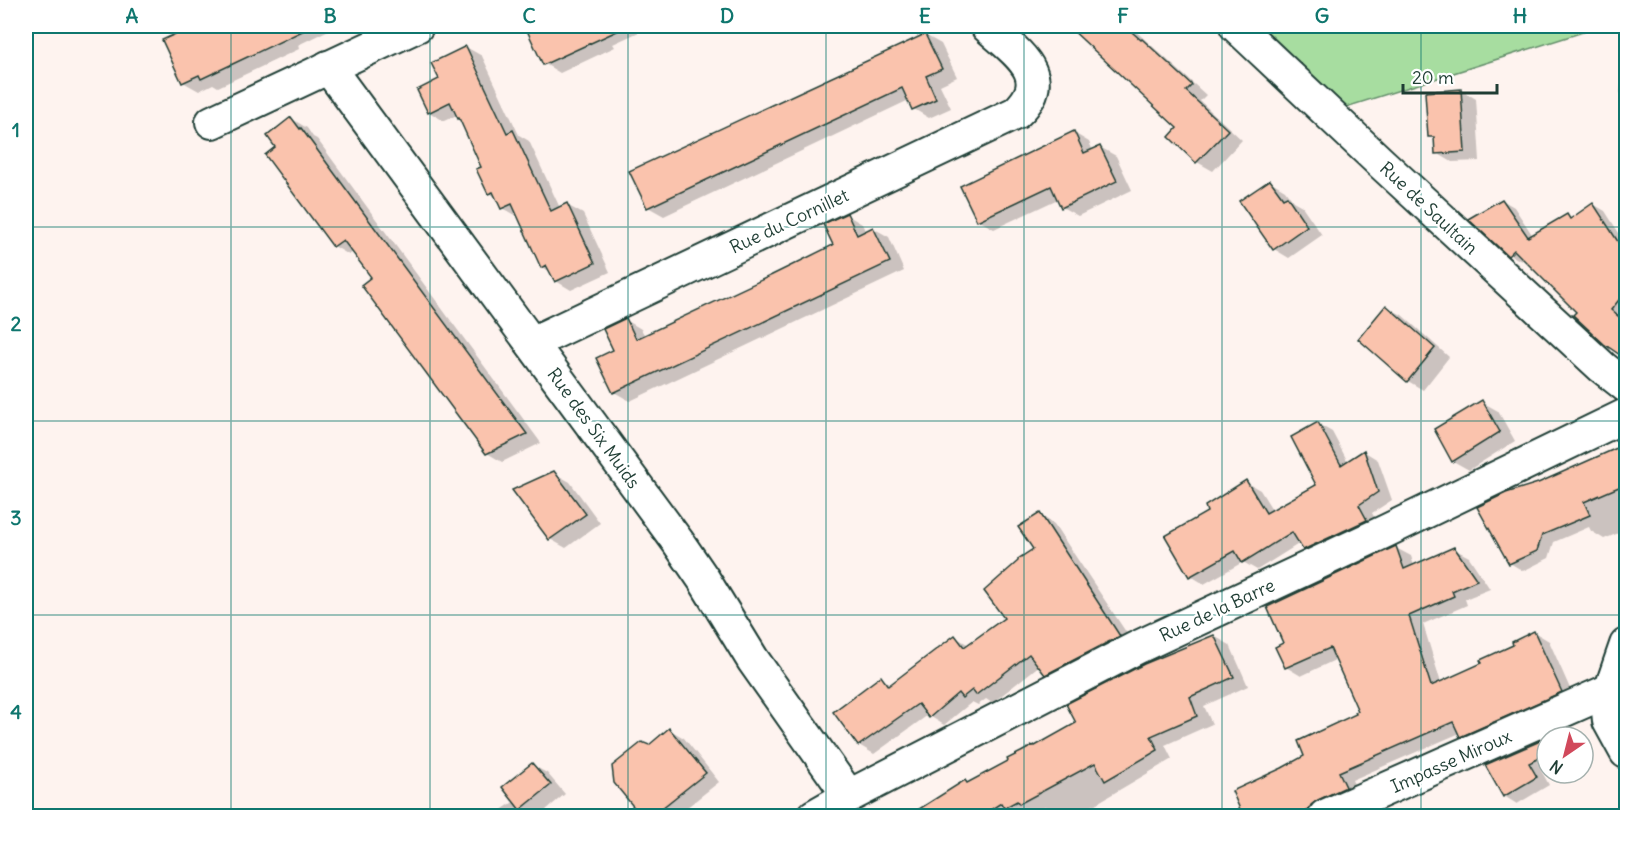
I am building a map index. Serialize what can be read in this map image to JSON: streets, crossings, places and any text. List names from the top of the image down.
{
  "streets": {
    "street": [
      "Rue de Saultain",
      "Rue du Cornillet",
      "Rue des Six Muids",
      "Rue de la Barre",
      "Impasse Miroux"
    ]
  },
  "crossings": [
    ["Rue du Cornillet", "Rue des Six Muids"],
    ["Rue des Six Muids", "Rue de la Barre"]
  ],
  "scale_bar": "20 m",
  "north": "bottom left",
  "grid": {
    "columns": [
      "A",
      "B",
      "C",
      "D",
      "E",
      "F",
      "G",
      "H"
    ],
    "rows": [
      "1",
      "2",
      "3",
      "4"
    ]
  }
}
